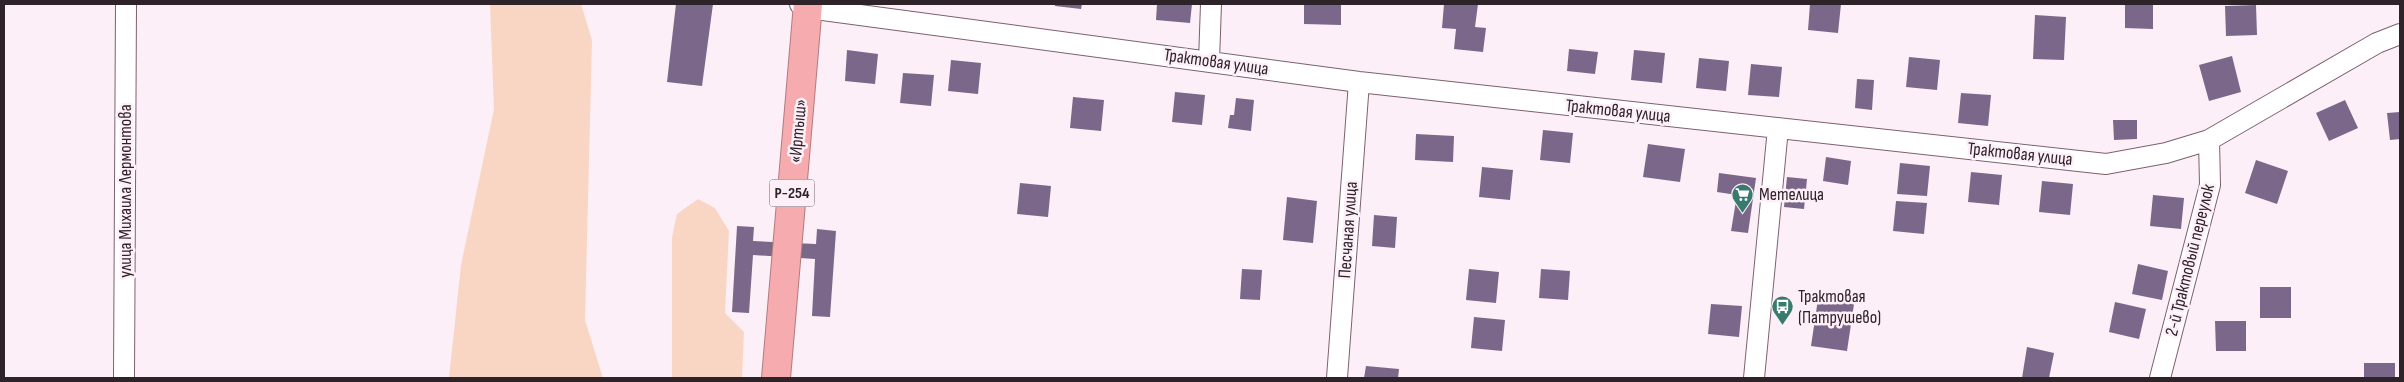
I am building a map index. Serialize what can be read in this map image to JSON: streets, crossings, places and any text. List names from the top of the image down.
{
  "streets": {
    "highway": ["«Иртыш»", "Р-254"],
    "street": [
      "Трактовая улица",
      "улица Михаила Лермонтова",
      "Песчаная улица",
      "2-й Трактовый переулок"
    ]
  },
  "crossings": [
    ["Трактовая улица", "«Иртыш»"],
    ["Трактовая улица", "Песчаная улица"],
    ["Трактовая улица", "2-й Трактовый переулок"]
  ],
  "places": {
    "supermarket": ["Метелица"],
    "bus stop": ["Трактовая (Патрушево)"]
  }
}
